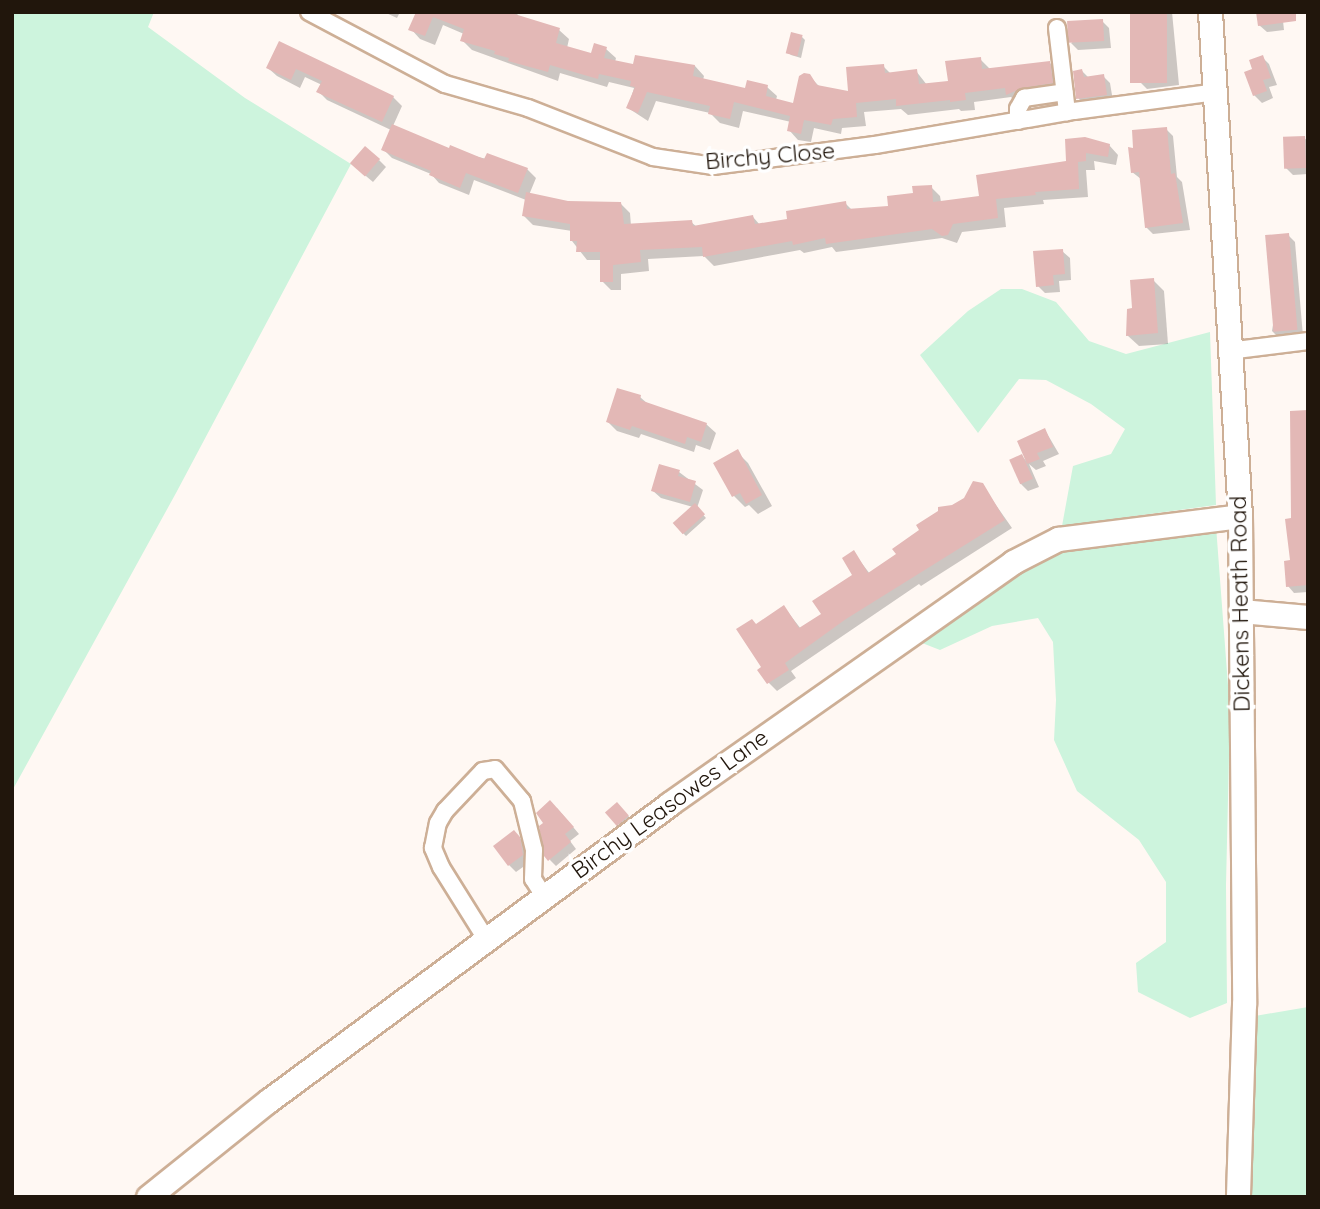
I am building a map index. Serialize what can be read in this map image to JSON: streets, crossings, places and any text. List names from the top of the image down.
{
  "streets": {
    "street": ["Birchy Close", "Dickens Heath Road", "Birchy Leasowes Lane"]
  },
  "crossings": [
    ["Birchy Close", "Dickens Heath Road"],
    ["Dickens Heath Road", "Birchy Leasowes Lane"]
  ]
}
